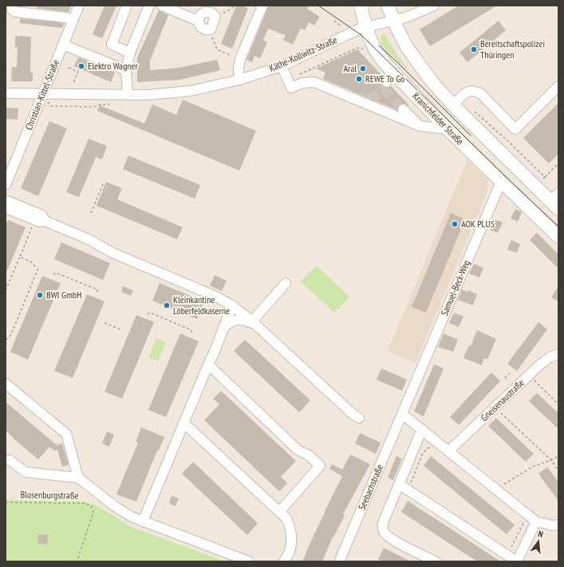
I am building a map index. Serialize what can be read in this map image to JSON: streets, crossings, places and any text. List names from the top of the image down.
{
  "streets": {
    "main road": ["Kranichfelder Straße", "Samuel-Beck-Weg"],
    "street": [
      "Käthe-Kollwitz-Straße",
      "Christian-Kittel-Straße",
      "Gneisenaustraße",
      "Seebachstraße"
    ],
    "path": ["Blosenburgstraße"]
  },
  "crossings": [
    ["Käthe-Kollwitz-Straße", "Christian-Kittel-Straße"],
    ["Käthe-Kollwitz-Straße", "Kranichfelder Straße"],
    ["Kranichfelder Straße", "Samuel-Beck-Weg"],
    ["Samuel-Beck-Weg", "Seebachstraße"]
  ],
  "places": [
    "Bereitschaftspolizei Thüringen",
    "Elektro Wagner",
    "Aral",
    "REWE To Go",
    "AOK PLUS",
    "BWI GmbH",
    "Kleinkantine Löberfeldkaserne"
  ],
  "north": "top"
}
